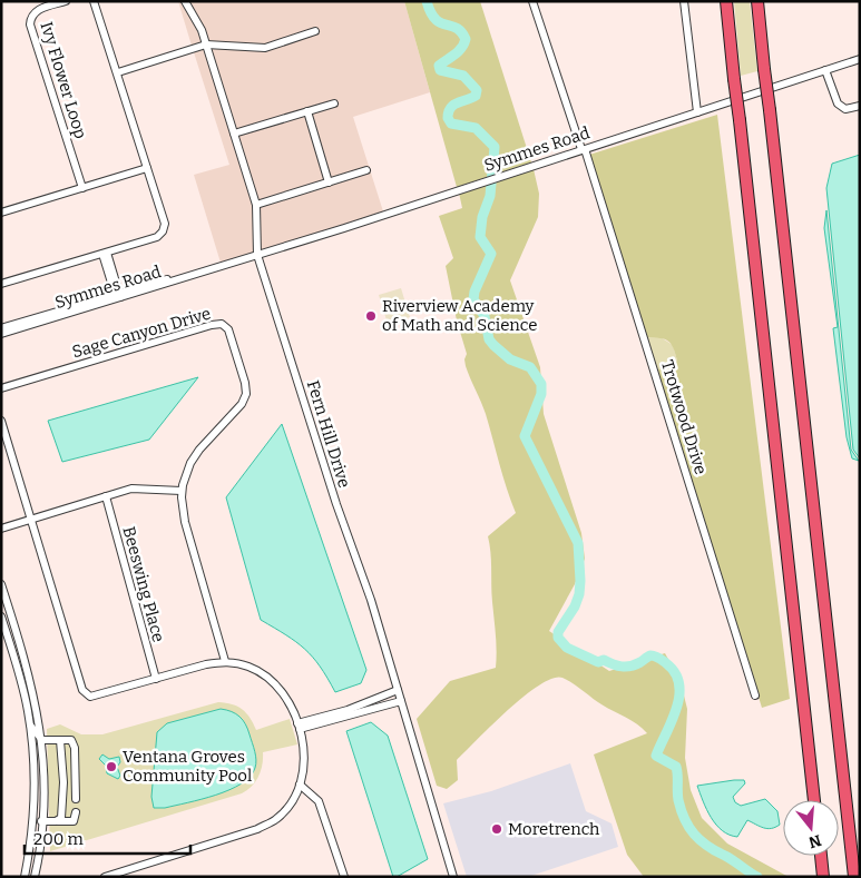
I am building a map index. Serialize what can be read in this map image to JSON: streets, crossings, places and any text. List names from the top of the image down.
{
  "streets": {
    "street": [
      "Ivy Flower Loop",
      "Symmes Road",
      "Sage Canyon Drive",
      "Trotwood Drive",
      "Fern Hill Drive",
      "Beeswing Place"
    ]
  },
  "crossings": [
    ["Symmes Road", "Trotwood Drive"],
    ["Symmes Road", "Fern Hill Drive"]
  ],
  "places": ["Riverview Academy of Math and Science", "Ventana Groves Community Pool", "Moretrench"],
  "scale_bar": "200 m",
  "north": "bottom"
}
